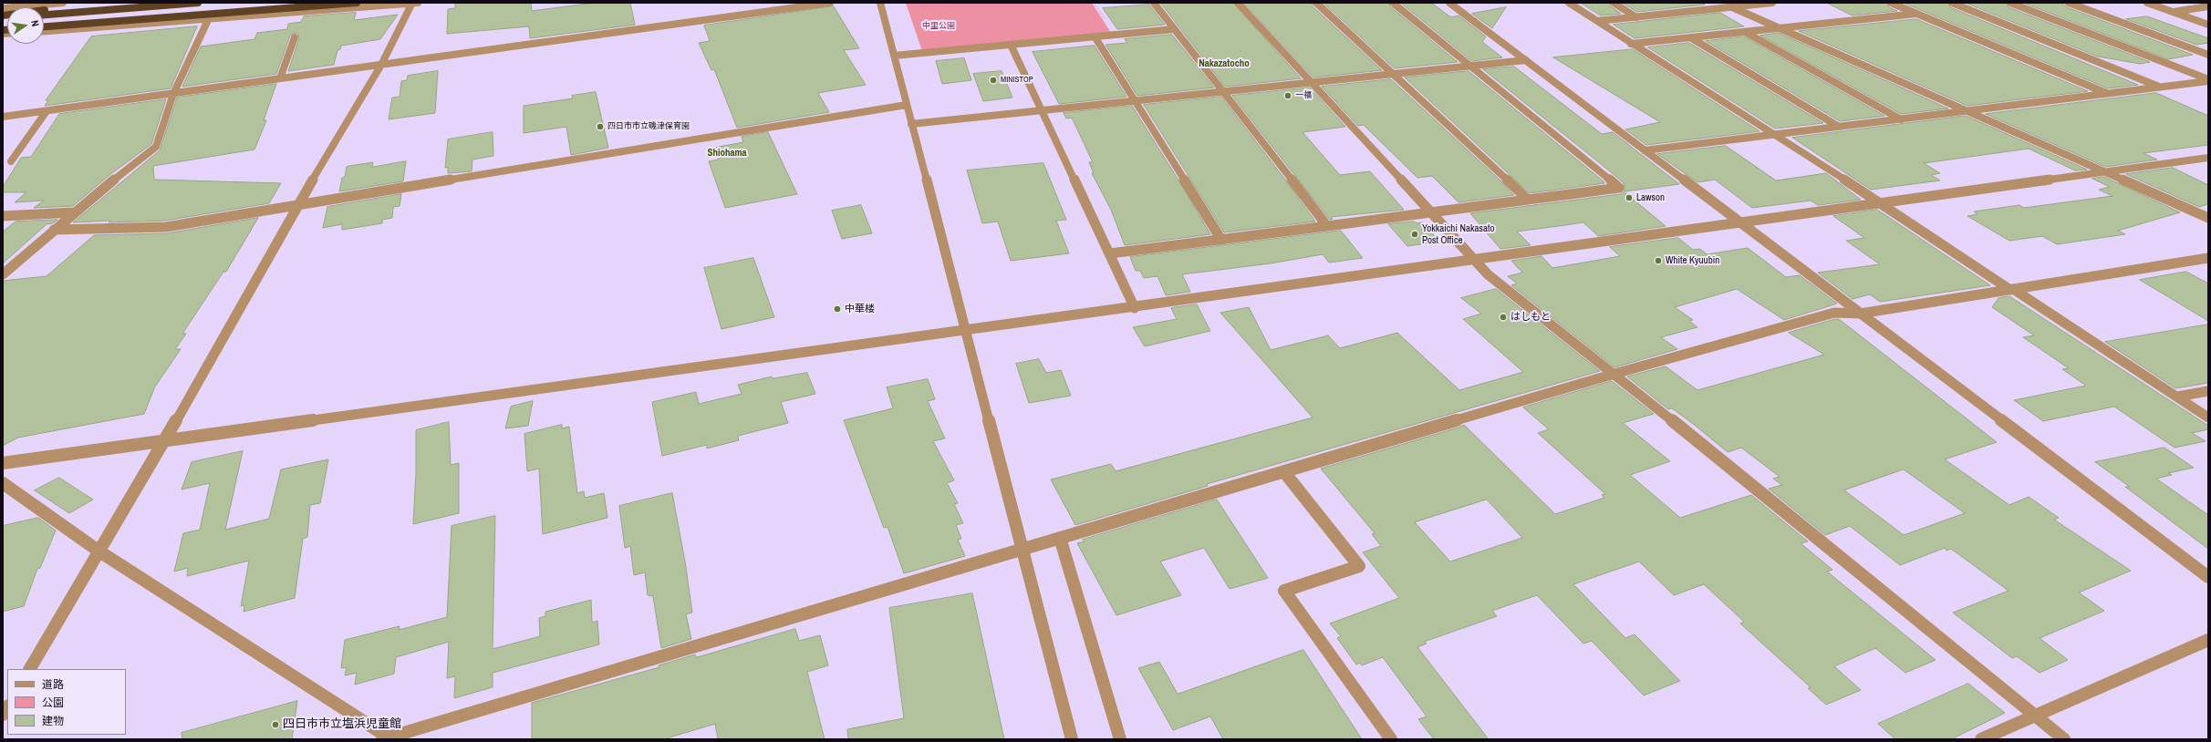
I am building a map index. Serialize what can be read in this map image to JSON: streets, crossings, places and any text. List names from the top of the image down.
{
  "districts": ["Nakazatocho", "Shiohama"],
  "parks": ["中里公園"],
  "places": [
    "MINISTOP",
    "一福",
    "四日市市立磯津保育園",
    "Lawson",
    "Yokkaichi Nakasato Post Office",
    "White Kyuubin",
    "中華楼",
    "はしもと",
    "四日市市立塩浜児童館"
  ],
  "legend": ["道路", "公園", "建物"],
  "north": "right"
}
